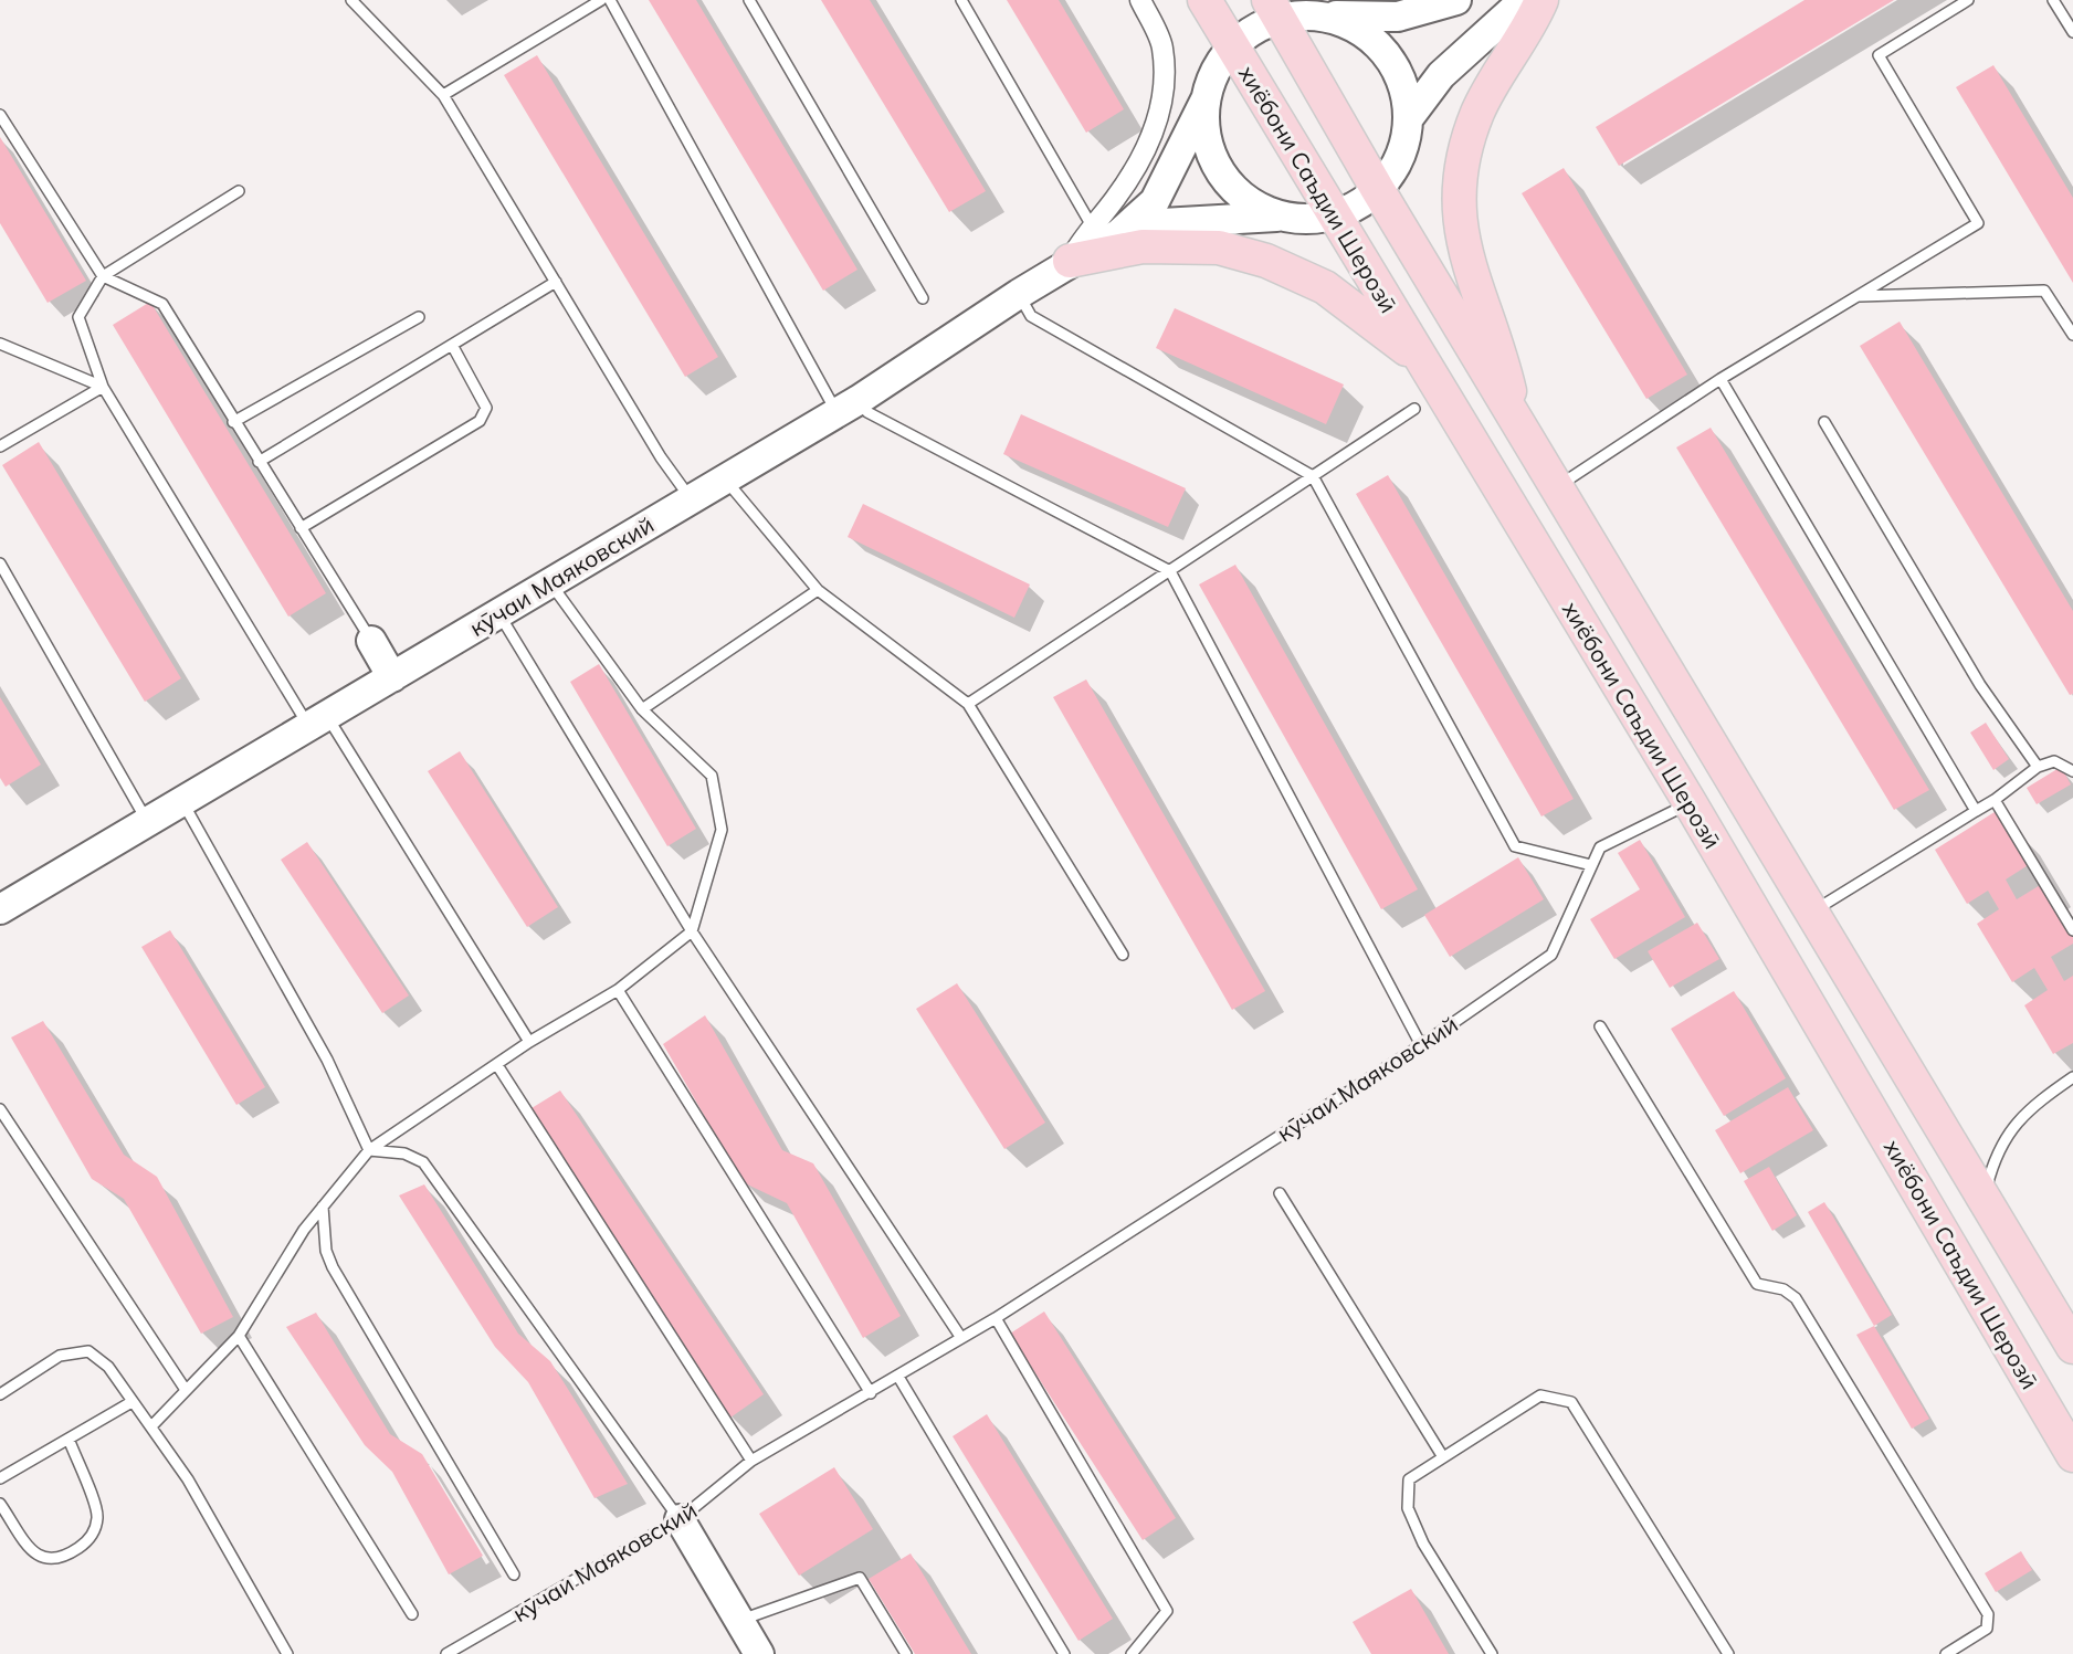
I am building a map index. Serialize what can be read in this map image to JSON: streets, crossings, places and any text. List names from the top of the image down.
{
  "streets": {
    "main road": ["хиёбони Саъдии Шерозӣ"],
    "street": ["кӯчаи Маяковский"]
  },
  "crossings": [
    ["хиёбони Саъдии Шерозӣ", "кӯчаи Маяковский"]
  ]
}
